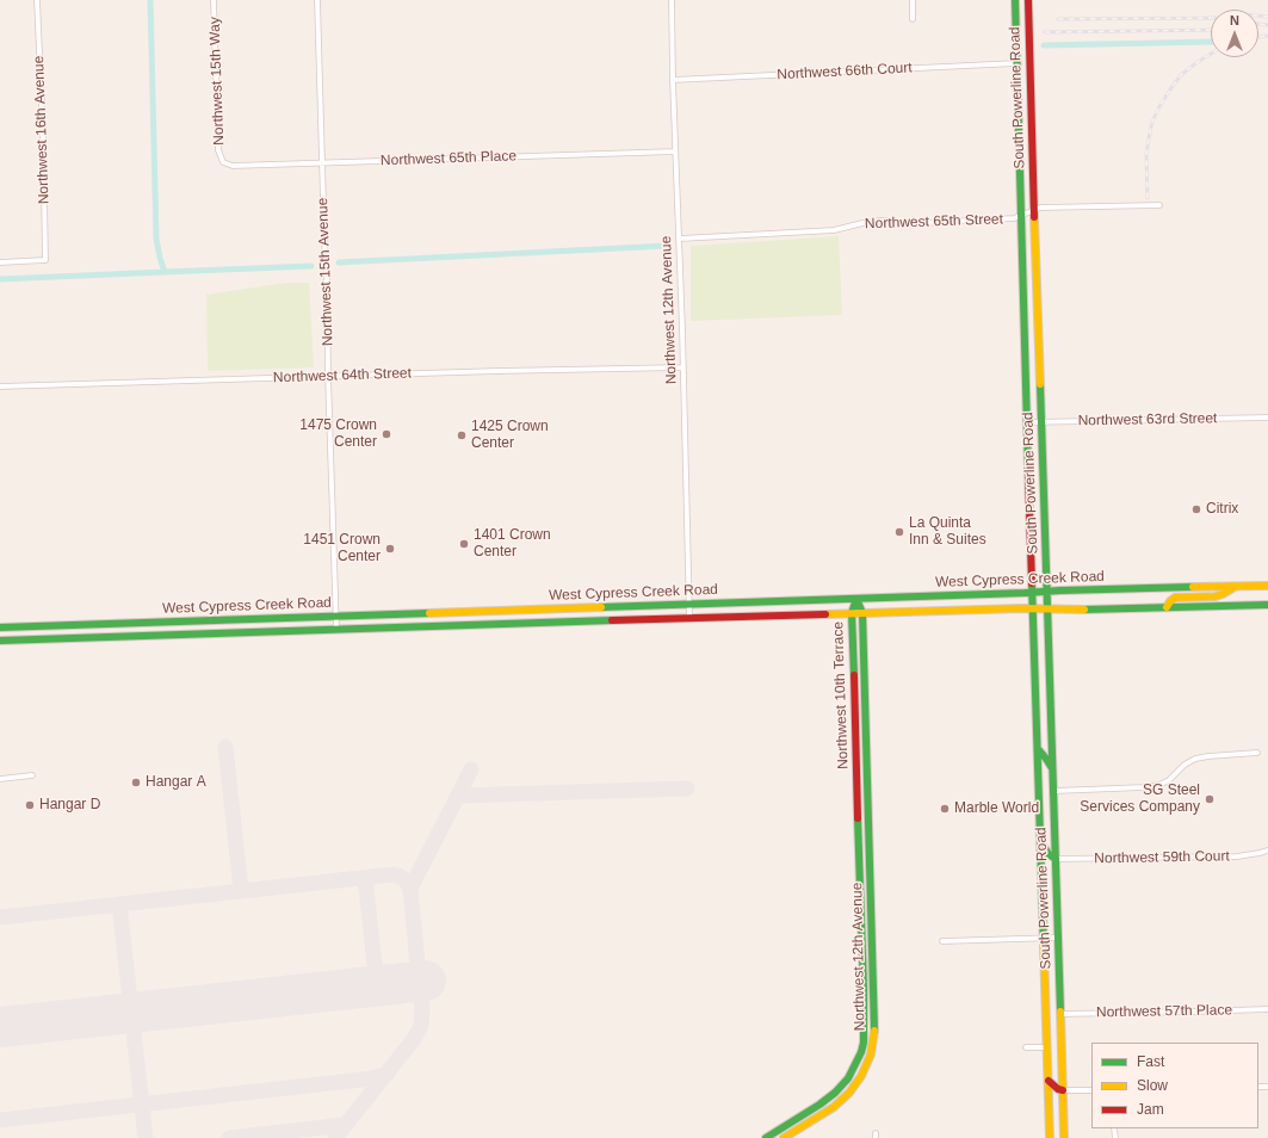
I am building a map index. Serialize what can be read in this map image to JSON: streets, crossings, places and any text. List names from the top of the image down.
{
  "streets": {
    "main road": [
      "South Powerline Road",
      "Northwest 12th Avenue",
      "West Cypress Creek Road",
      "Northwest 10th Terrace"
    ],
    "street": [
      "Northwest 66th Court",
      "Northwest 15th Way",
      "Northwest 16th Avenue",
      "Northwest 65th Place",
      "Northwest 65th Street",
      "Northwest 15th Avenue",
      "Northwest 64th Street",
      "Northwest 63rd Street",
      "Northwest 59th Court",
      "Northwest 57th Place"
    ]
  },
  "crossings": [
    ["Northwest 66th Court", "South Powerline Road"],
    ["Northwest 66th Court", "Northwest 12th Avenue"],
    ["Northwest 15th Way", "Northwest 65th Place"],
    ["South Powerline Road", "Northwest 65th Street"],
    ["South Powerline Road", "Northwest 63rd Street"],
    ["South Powerline Road", "West Cypress Creek Road"],
    ["South Powerline Road", "Northwest 59th Court"],
    ["South Powerline Road", "Northwest 57th Place"],
    ["Northwest 65th Place", "Northwest 15th Avenue"],
    ["Northwest 65th Place", "Northwest 12th Avenue"],
    ["Northwest 65th Street", "Northwest 12th Avenue"],
    ["Northwest 15th Avenue", "Northwest 64th Street"],
    ["Northwest 15th Avenue", "West Cypress Creek Road"],
    ["Northwest 12th Avenue", "Northwest 64th Street"],
    ["Northwest 12th Avenue", "West Cypress Creek Road"],
    ["Northwest 12th Avenue", "Northwest 10th Terrace"],
    ["West Cypress Creek Road", "Northwest 10th Terrace"]
  ],
  "places": [
    "1475 Crown Center",
    "1425 Crown Center",
    "Citrix",
    "La Quinta Inn & Suites",
    "1401 Crown Center",
    "1451 Crown Center",
    "Hangar A",
    "SG Steel Services Company",
    "Hangar D",
    "Marble World"
  ],
  "legend": ["Fast", "Slow", "Jam"],
  "north": "top"
}
